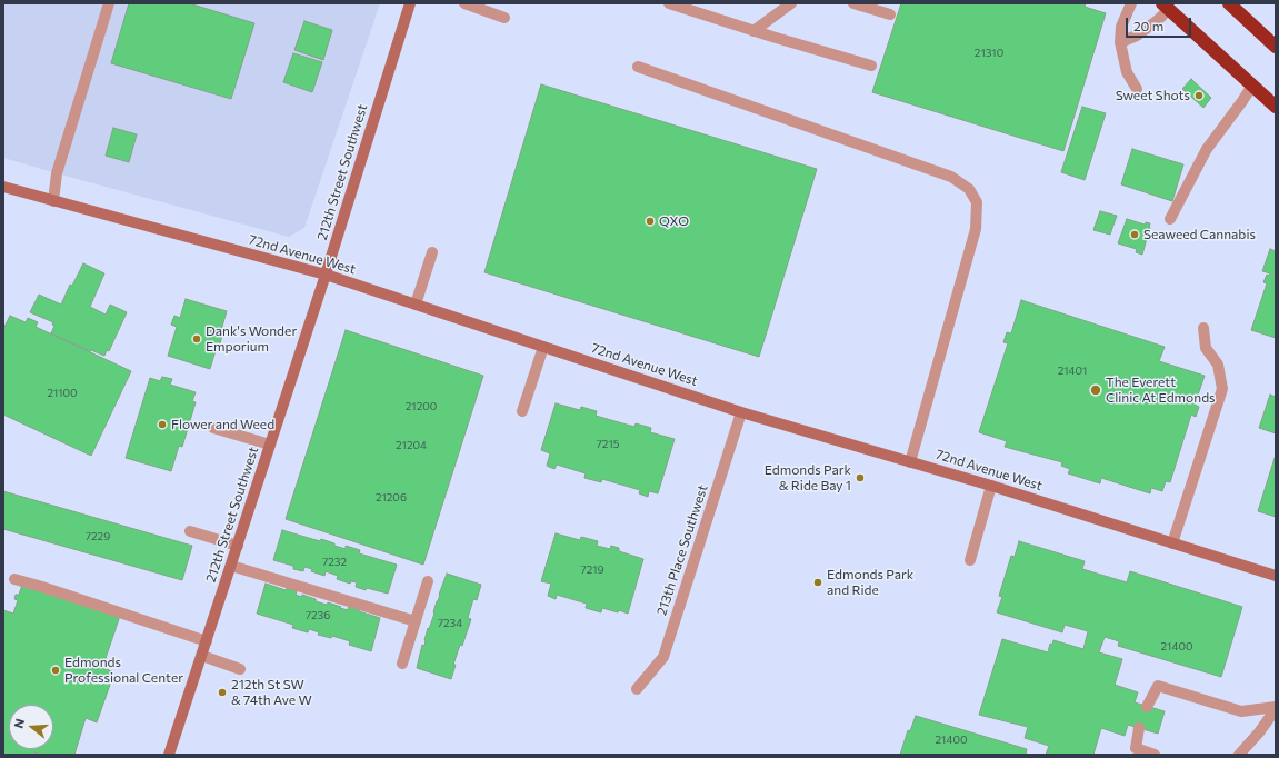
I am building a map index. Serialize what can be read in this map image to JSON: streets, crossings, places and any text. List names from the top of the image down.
{
  "streets": {
    "street": ["212th Street Southwest", "72nd Avenue West", "213th Place Southwest"]
  },
  "crossings": [
    ["212th Street Southwest", "72nd Avenue West"],
    ["72nd Avenue West", "213th Place Southwest"]
  ],
  "places": [
    "Sweet Shots",
    "QXO",
    "Seaweed Cannabis",
    "Dank's Wonder Emporium",
    "The Everett Clinic At Edmonds",
    "Flower and Weed",
    "Edmonds Park & Ride Bay 1",
    "Edmonds Park and Ride",
    "Edmonds Professional Center",
    "212th St SW & 74th Ave W"
  ],
  "house_numbers": [
    "21310",
    "21401",
    "21100",
    "21200",
    "7215",
    "21204",
    "21206",
    "7229",
    "7232",
    "7219",
    "7236",
    "7234",
    "21400",
    "21400"
  ],
  "scale_bar": "20 m",
  "north": "left"
}
